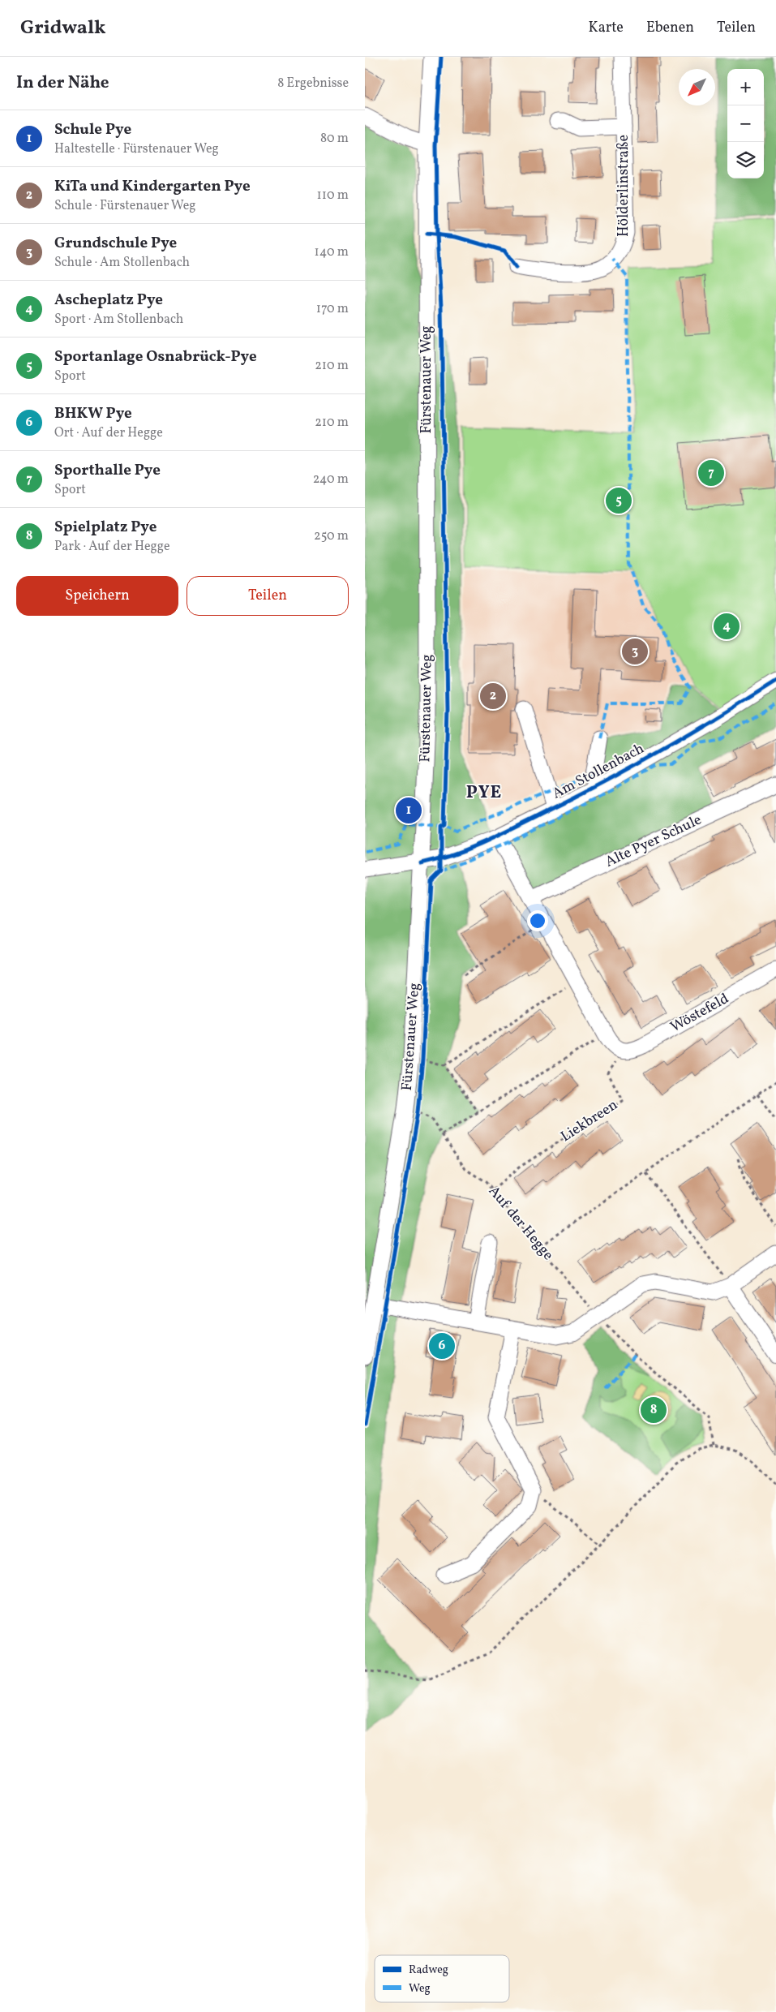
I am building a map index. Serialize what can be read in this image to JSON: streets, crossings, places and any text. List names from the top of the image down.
{
  "streets": {
    "street": [
      "Hölderlinstraße",
      "Fürstenauer Weg",
      "Am Stollenbach",
      "Alte Pyer Schule",
      "Wöstefeld"
    ],
    "path": ["Liekbreen", "Auf der Hegge"]
  },
  "crossings": [
    ["Fürstenauer Weg", "Am Stollenbach"],
    ["Fürstenauer Weg", "Auf der Hegge"],
    ["Wöstefeld", "Liekbreen"],
    ["Liekbreen", "Auf der Hegge"]
  ],
  "districts": ["PYE"],
  "legend": ["Radweg", "Weg"],
  "north": "bottom left",
  "page": {
    "header": "Gridwalk",
    "nav": ["Karte", "Ebenen", "Teilen"],
    "heading": ["In der Nähe", "8 Ergebnisse"],
    "map_buttons": ["+", "−"],
    "list": [
      {
        "mark": "1",
        "name": "Schule Pye",
        "note": "Haltestelle · Fürstenauer Weg",
        "value": "80 m"
      },
      {
        "mark": "2",
        "name": "KiTa und Kindergarten Pye",
        "note": "Schule · Fürstenauer Weg",
        "value": "110 m"
      },
      {
        "mark": "3",
        "name": "Grundschule Pye",
        "note": "Schule · Am Stollenbach",
        "value": "140 m"
      },
      {
        "mark": "4",
        "name": "Ascheplatz Pye",
        "note": "Sport · Am Stollenbach",
        "value": "170 m"
      },
      {
        "mark": "5",
        "name": "Sportanlage Osnabrück-Pye",
        "note": "Sport",
        "value": "210 m"
      },
      {
        "mark": "6",
        "name": "BHKW Pye",
        "note": "Ort · Auf der Hegge",
        "value": "210 m"
      },
      {
        "mark": "7",
        "name": "Sporthalle Pye",
        "note": "Sport",
        "value": "240 m"
      },
      {
        "mark": "8",
        "name": "Spielplatz Pye",
        "note": "Park · Auf der Hegge",
        "value": "250 m"
      }
    ],
    "pins": [
      "7",
      "5",
      "4",
      "3",
      "2",
      "1",
      "6",
      "8"
    ],
    "buttons": ["Speichern", "Teilen"]
  }
}
